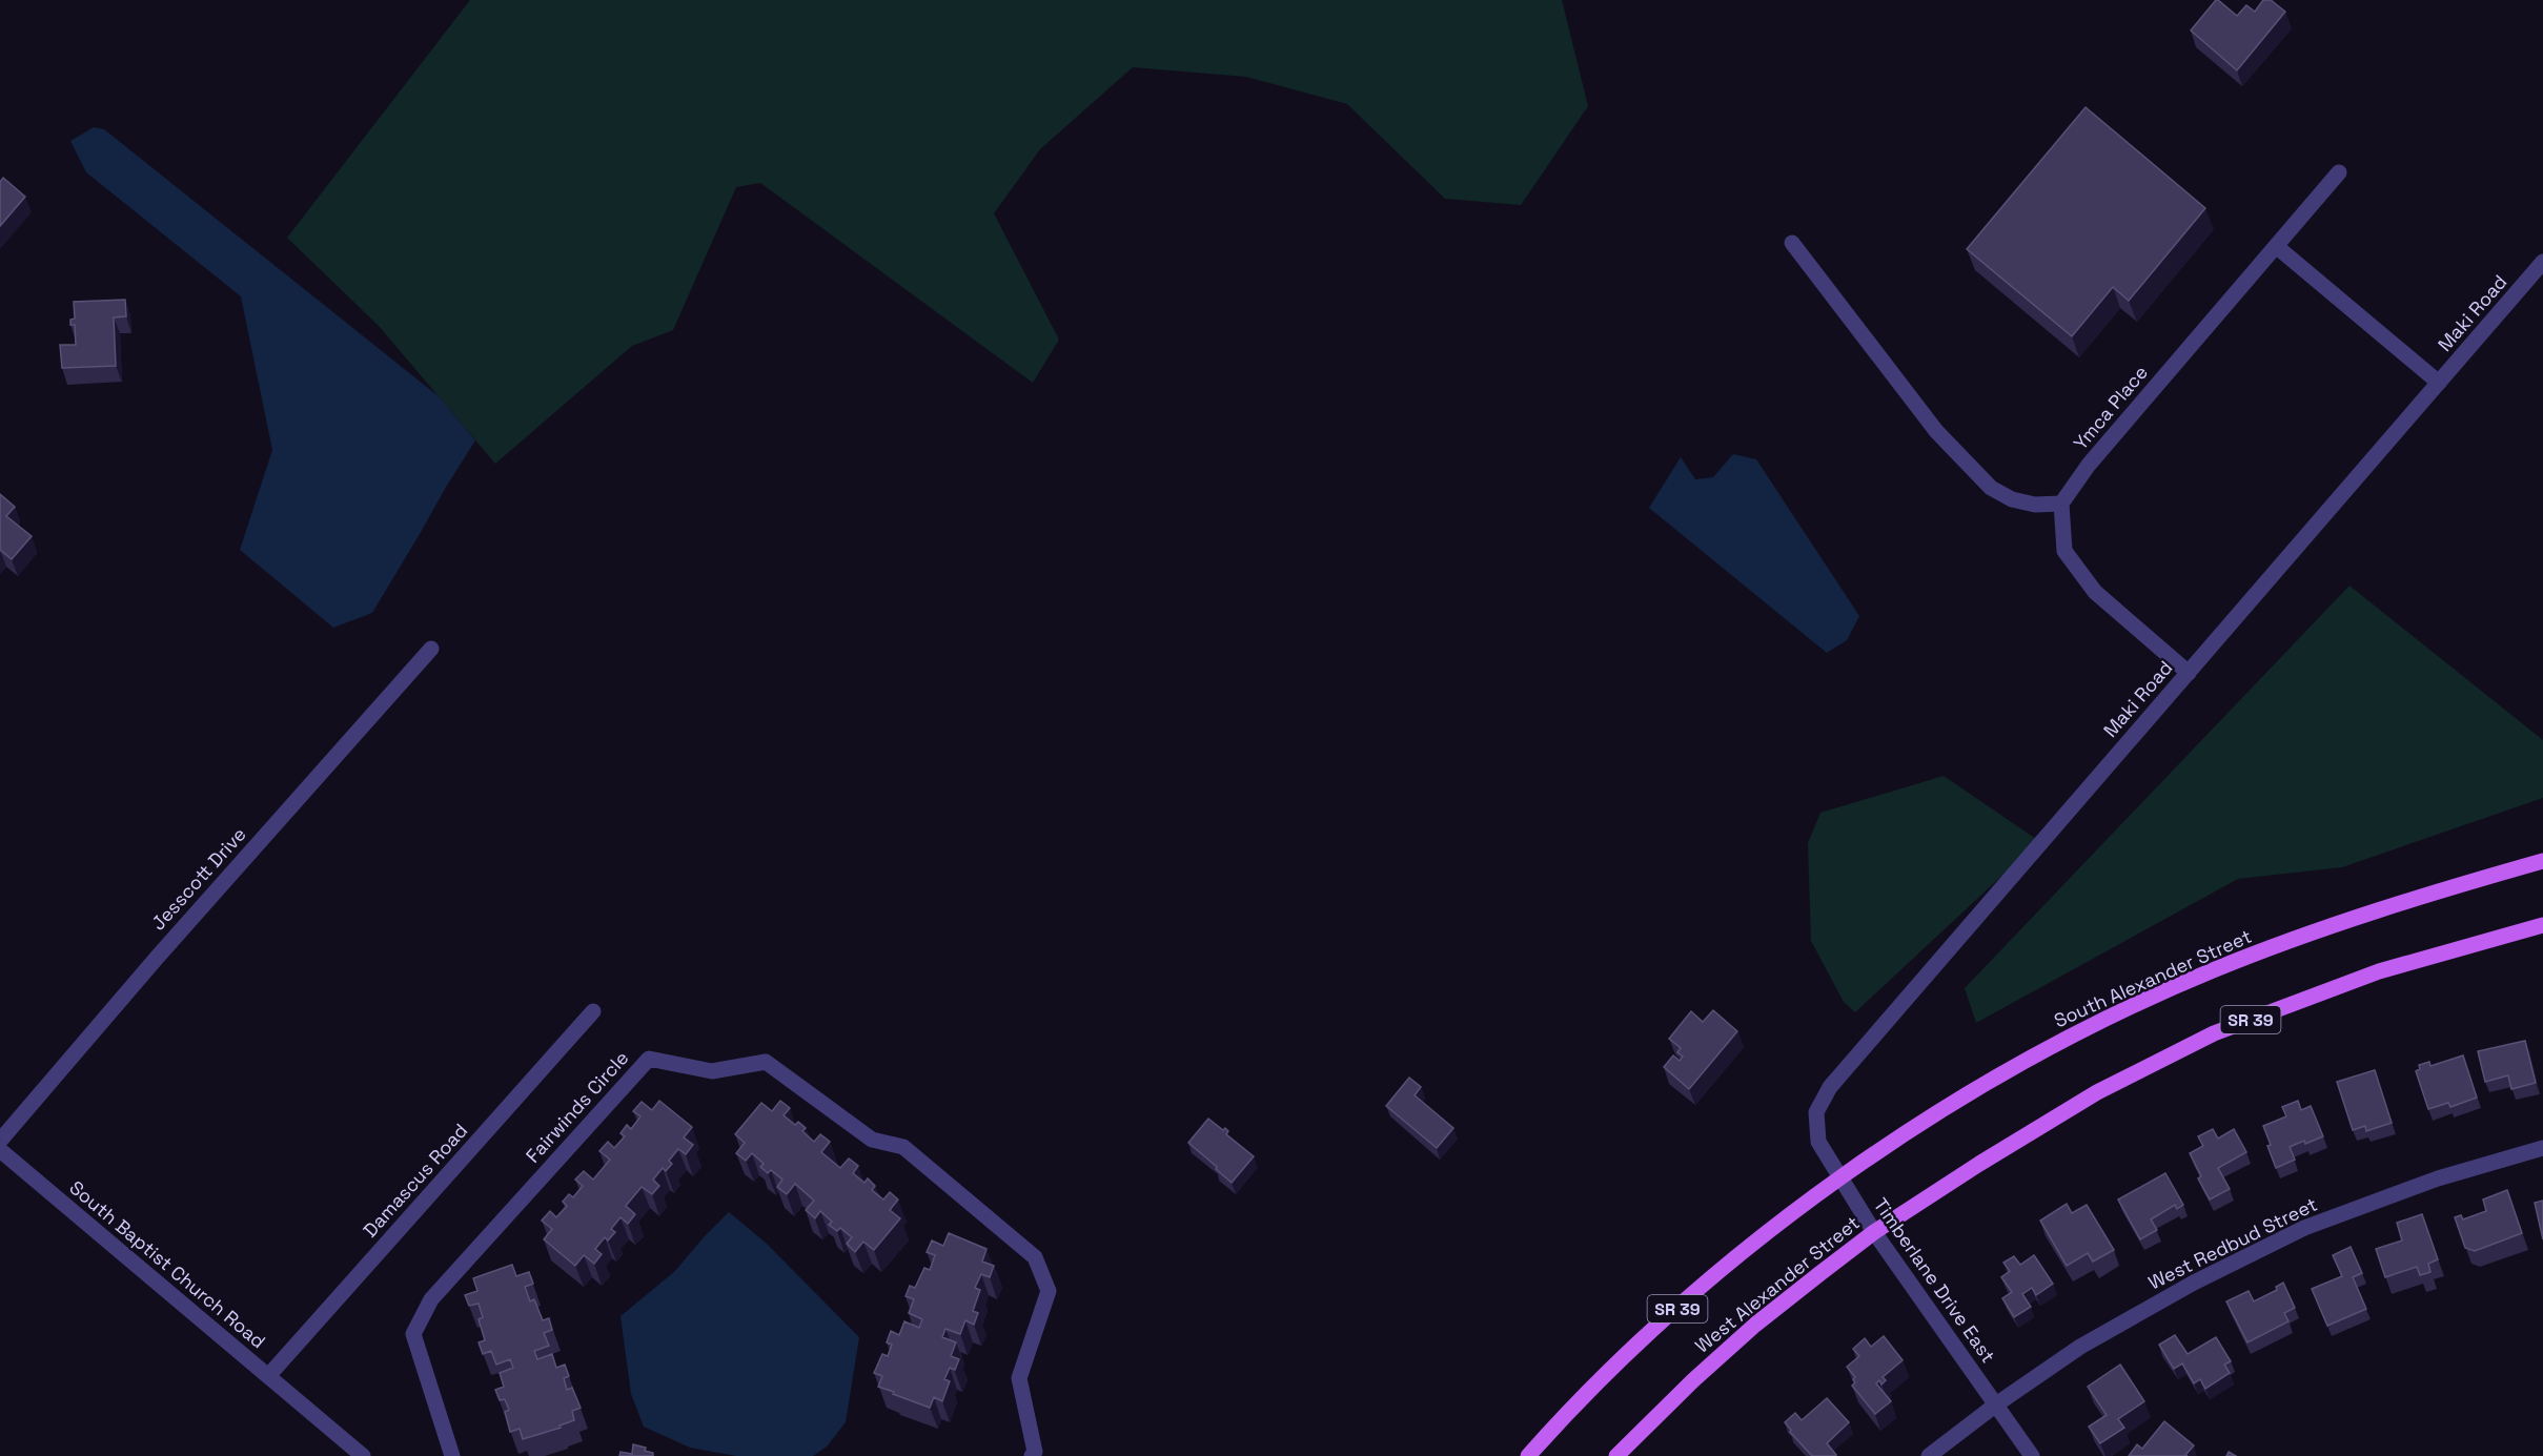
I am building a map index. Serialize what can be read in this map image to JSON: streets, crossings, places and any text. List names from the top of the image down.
{
  "streets": {
    "main road": ["South Alexander Street", "SR 39", "West Alexander Street"],
    "street": [
      "Maki Road",
      "Ymca Place",
      "Jesscott Drive",
      "Fairwinds Circle",
      "Damascus Road",
      "West Redbud Street",
      "South Baptist Church Road",
      "Timberlane Drive East"
    ]
  },
  "crossings": [
    ["Maki Road", "South Alexander Street"],
    ["Maki Road", "SR 39"],
    ["Maki Road", "Timberlane Drive East"],
    ["South Alexander Street", "SR 39"],
    ["South Alexander Street", "Timberlane Drive East"],
    ["SR 39", "Timberlane Drive East"],
    ["Damascus Road", "South Baptist Church Road"],
    ["West Redbud Street", "Timberlane Drive East"],
    ["Timberlane Drive East", "West Alexander Street"]
  ]
}
